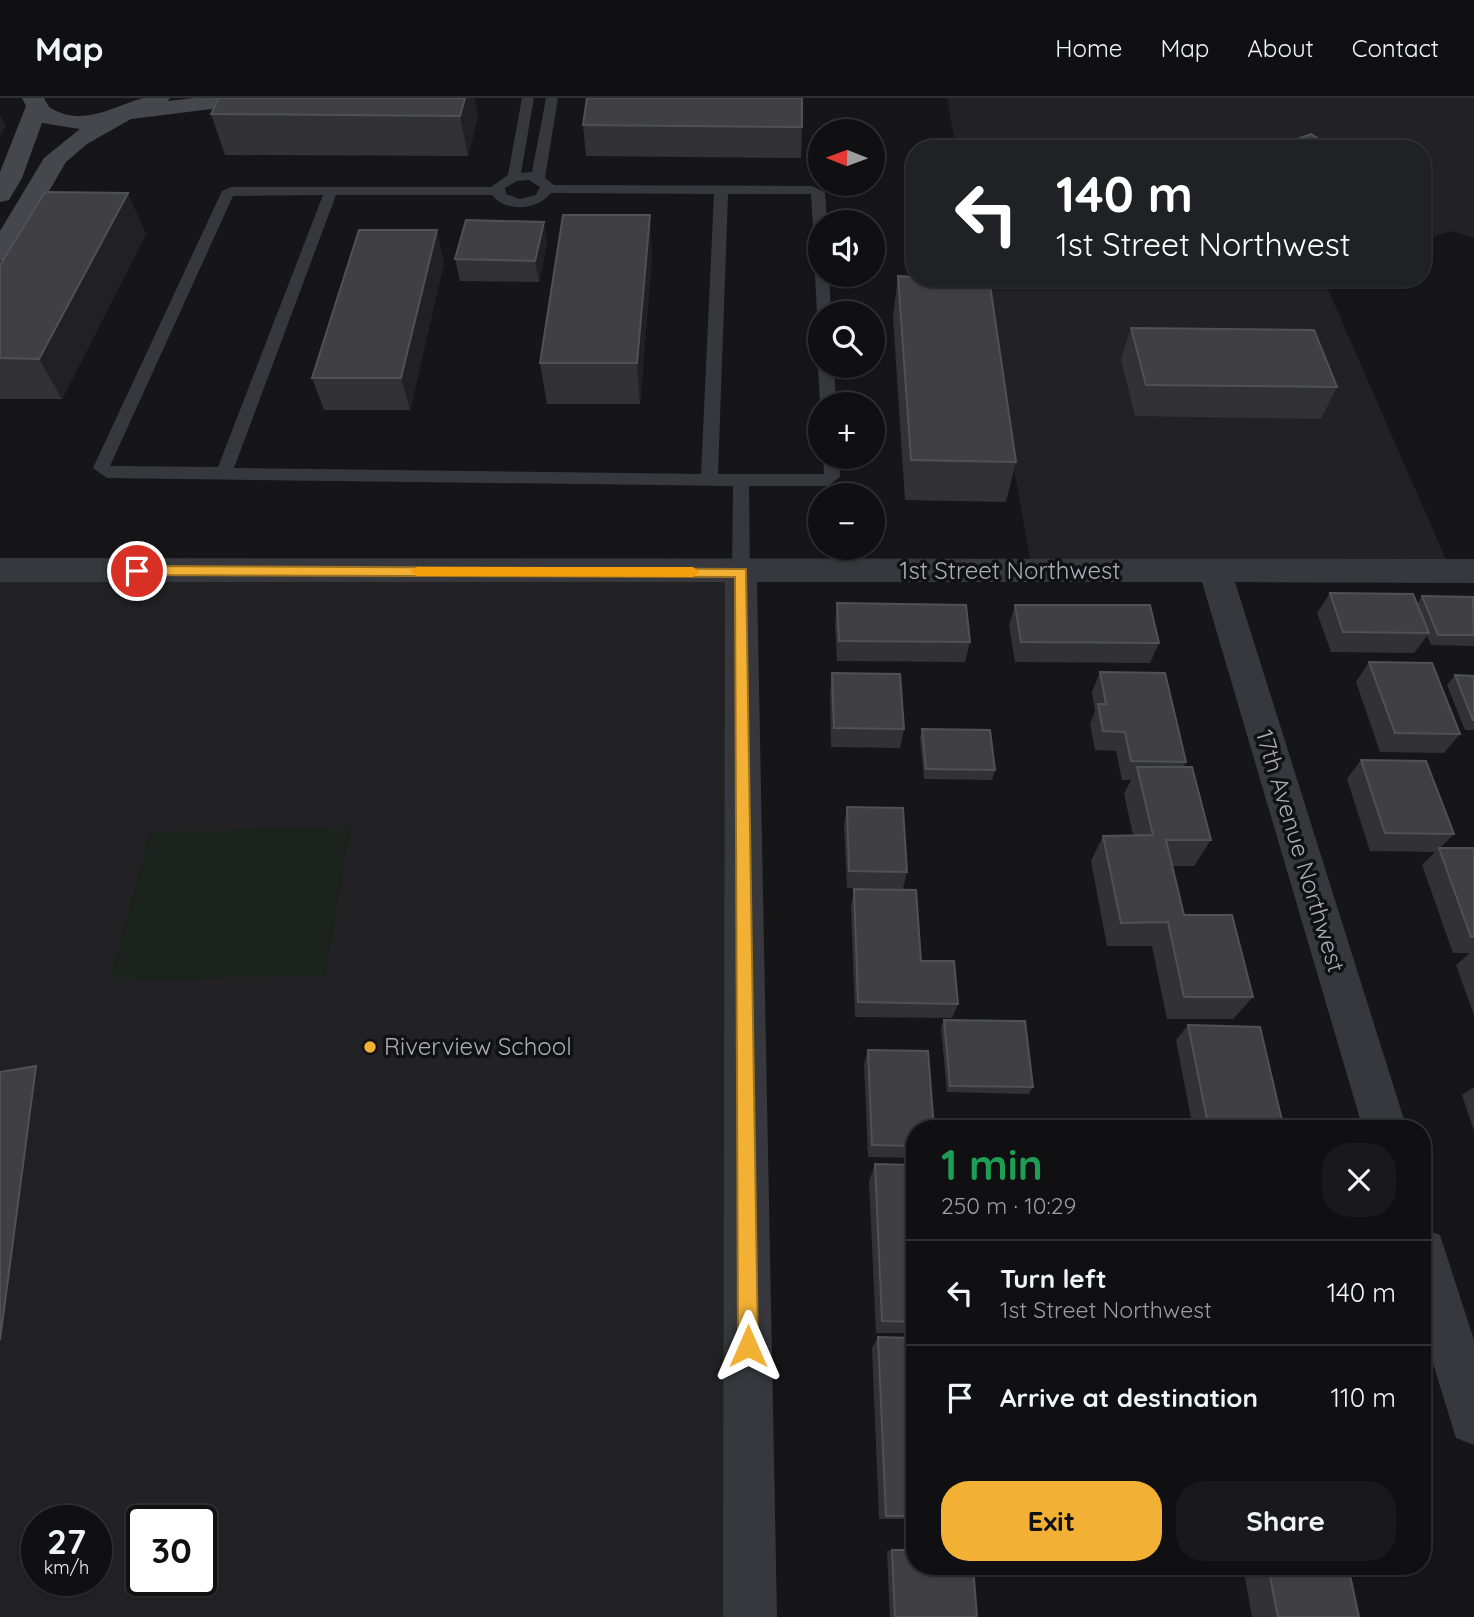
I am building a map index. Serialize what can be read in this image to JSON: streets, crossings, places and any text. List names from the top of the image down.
{
  "streets": {
    "street": ["1st Street Northwest", "17th Avenue Northwest"]
  },
  "crossings": [
    ["1st Street Northwest", "17th Avenue Northwest"]
  ],
  "places": ["Riverview School"],
  "north": "left",
  "page": {
    "header": "Map",
    "nav": [
      "Home",
      "Map",
      "About",
      "Contact"
    ],
    "map_buttons": ["+", "−"],
    "turn": ["140 m", "1st Street Northwest"],
    "heading": ["1 min", "250 m · 10:29"],
    "list": [
      {
        "name": "Turn left",
        "note": "1st Street Northwest",
        "value": "140 m"
      },
      {
        "name": "Arrive at destination",
        "value": "110 m"
      }
    ],
    "buttons": ["Exit", "Share"],
    "speed": "27 km/h",
    "limit": "30"
  }
}
